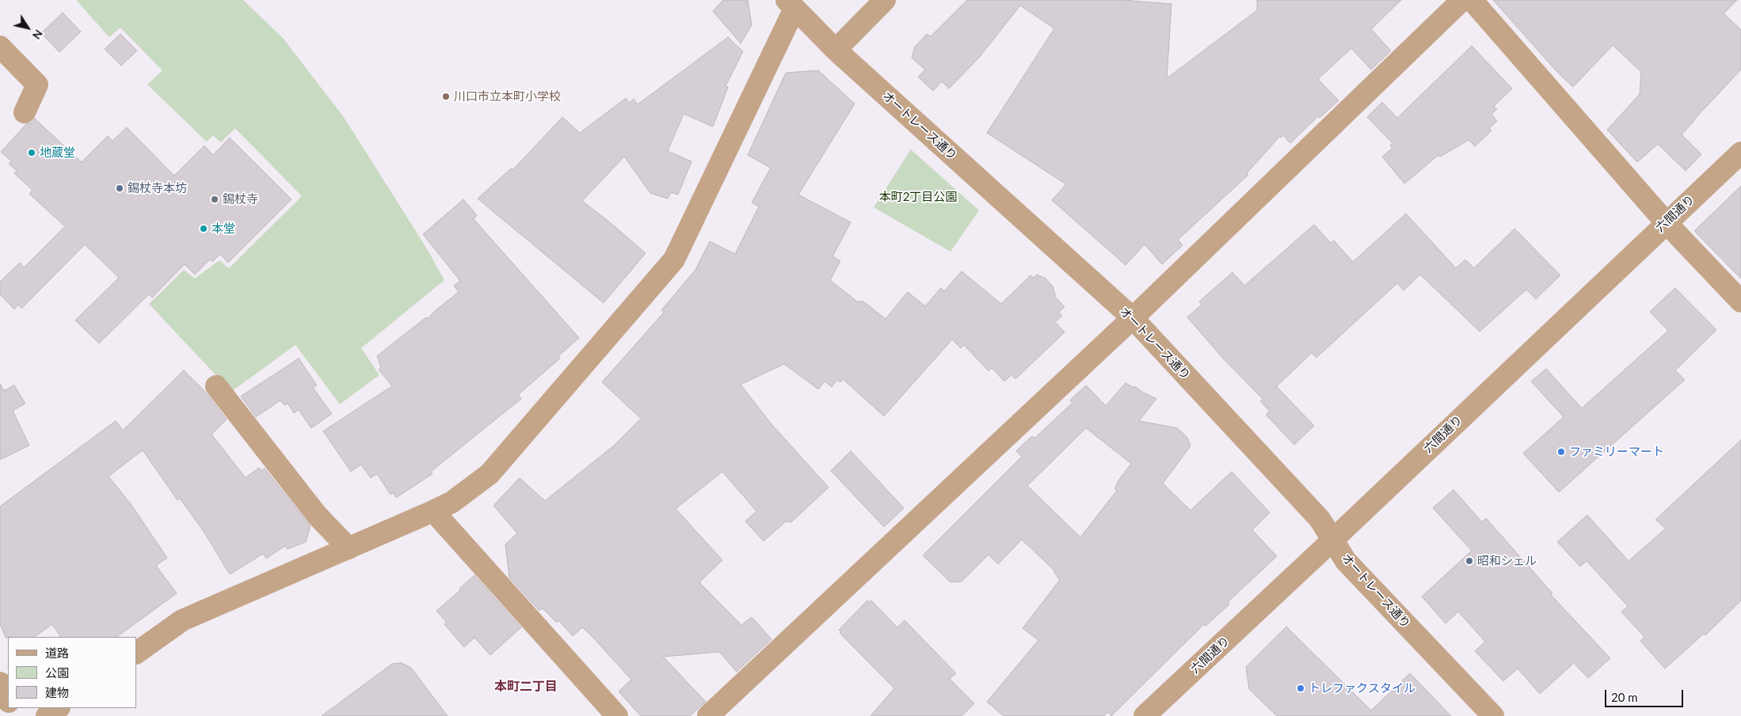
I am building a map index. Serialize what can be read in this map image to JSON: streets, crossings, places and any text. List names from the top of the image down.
{
  "streets": {
    "street": ["オートレース通り", "六間通り"]
  },
  "crossings": [
    ["オートレース通り", "六間通り"]
  ],
  "districts": ["本町二丁目"],
  "parks": ["本町2丁目公園"],
  "places": [
    "川口市立本町小学校",
    "地蔵堂",
    "錫杖寺本坊",
    "錫杖寺",
    "本堂",
    "ファミリーマート",
    "昭和シェル",
    "トレファクスタイル"
  ],
  "legend": ["道路", "公園", "建物"],
  "scale_bar": "20 m",
  "north": "bottom right"
}
